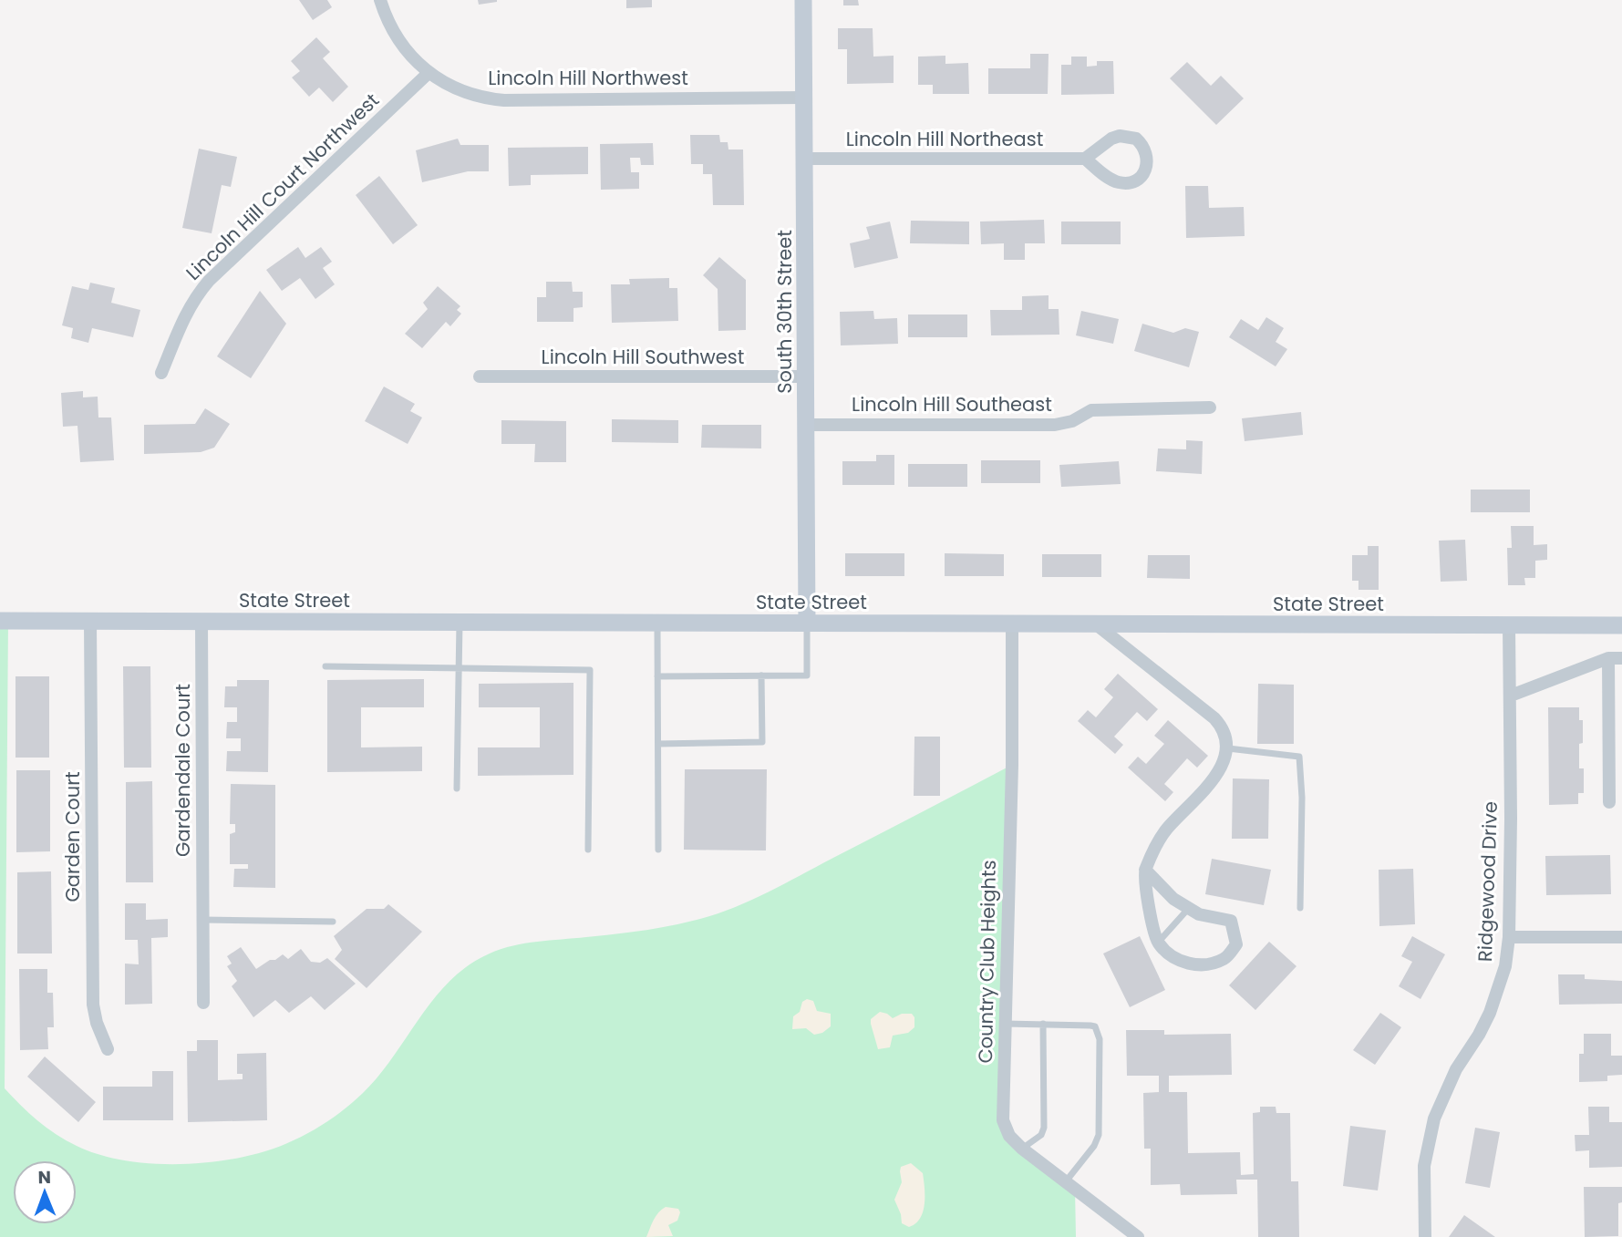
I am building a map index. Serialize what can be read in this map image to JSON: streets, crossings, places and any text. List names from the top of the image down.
{
  "streets": {
    "main road": ["South 30th Street", "State Street"],
    "street": [
      "Lincoln Hill Northwest",
      "Lincoln Hill Northeast",
      "Lincoln Hill Court Northwest",
      "Lincoln Hill Southwest",
      "Lincoln Hill Southeast",
      "Gardendale Court",
      "Garden Court",
      "Ridgewood Drive",
      "Country Club Heights"
    ]
  },
  "crossings": [
    ["Lincoln Hill Northwest", "Lincoln Hill Court Northwest"],
    ["Lincoln Hill Northwest", "South 30th Street"],
    ["Lincoln Hill Northeast", "South 30th Street"],
    ["South 30th Street", "Lincoln Hill Southwest"],
    ["South 30th Street", "Lincoln Hill Southeast"],
    ["South 30th Street", "State Street"],
    ["State Street", "Gardendale Court"],
    ["State Street", "Garden Court"],
    ["State Street", "Ridgewood Drive"],
    ["State Street", "Country Club Heights"]
  ],
  "north": "top"
}
